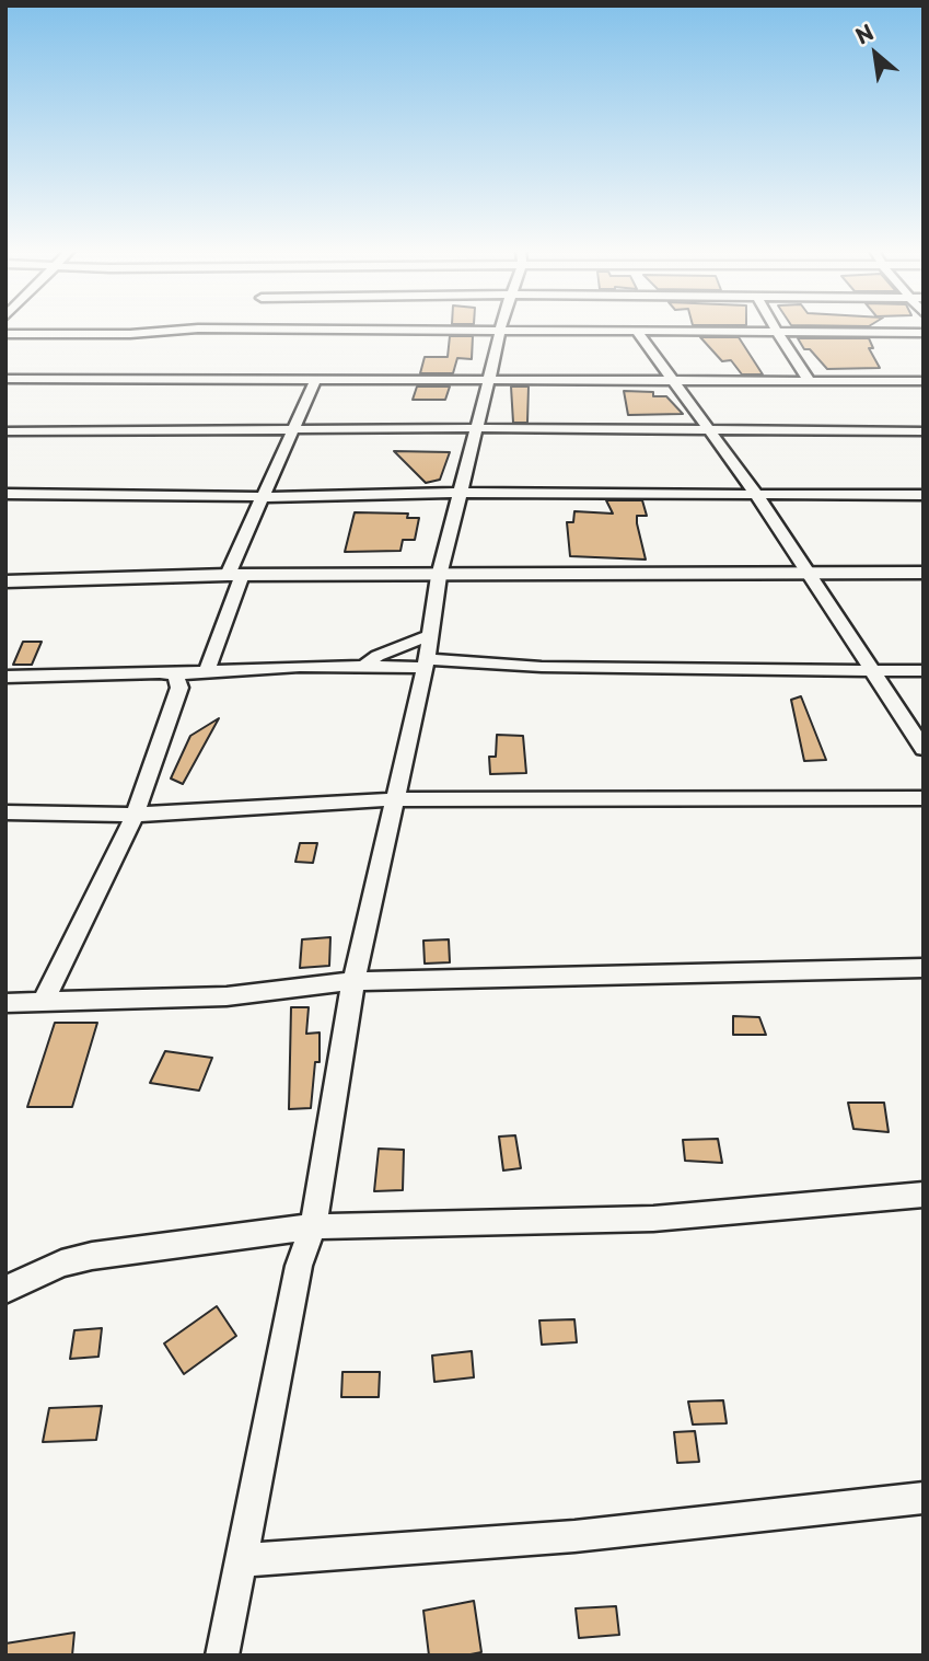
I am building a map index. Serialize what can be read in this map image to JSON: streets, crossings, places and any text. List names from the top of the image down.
{
  "north": "top left"
}
